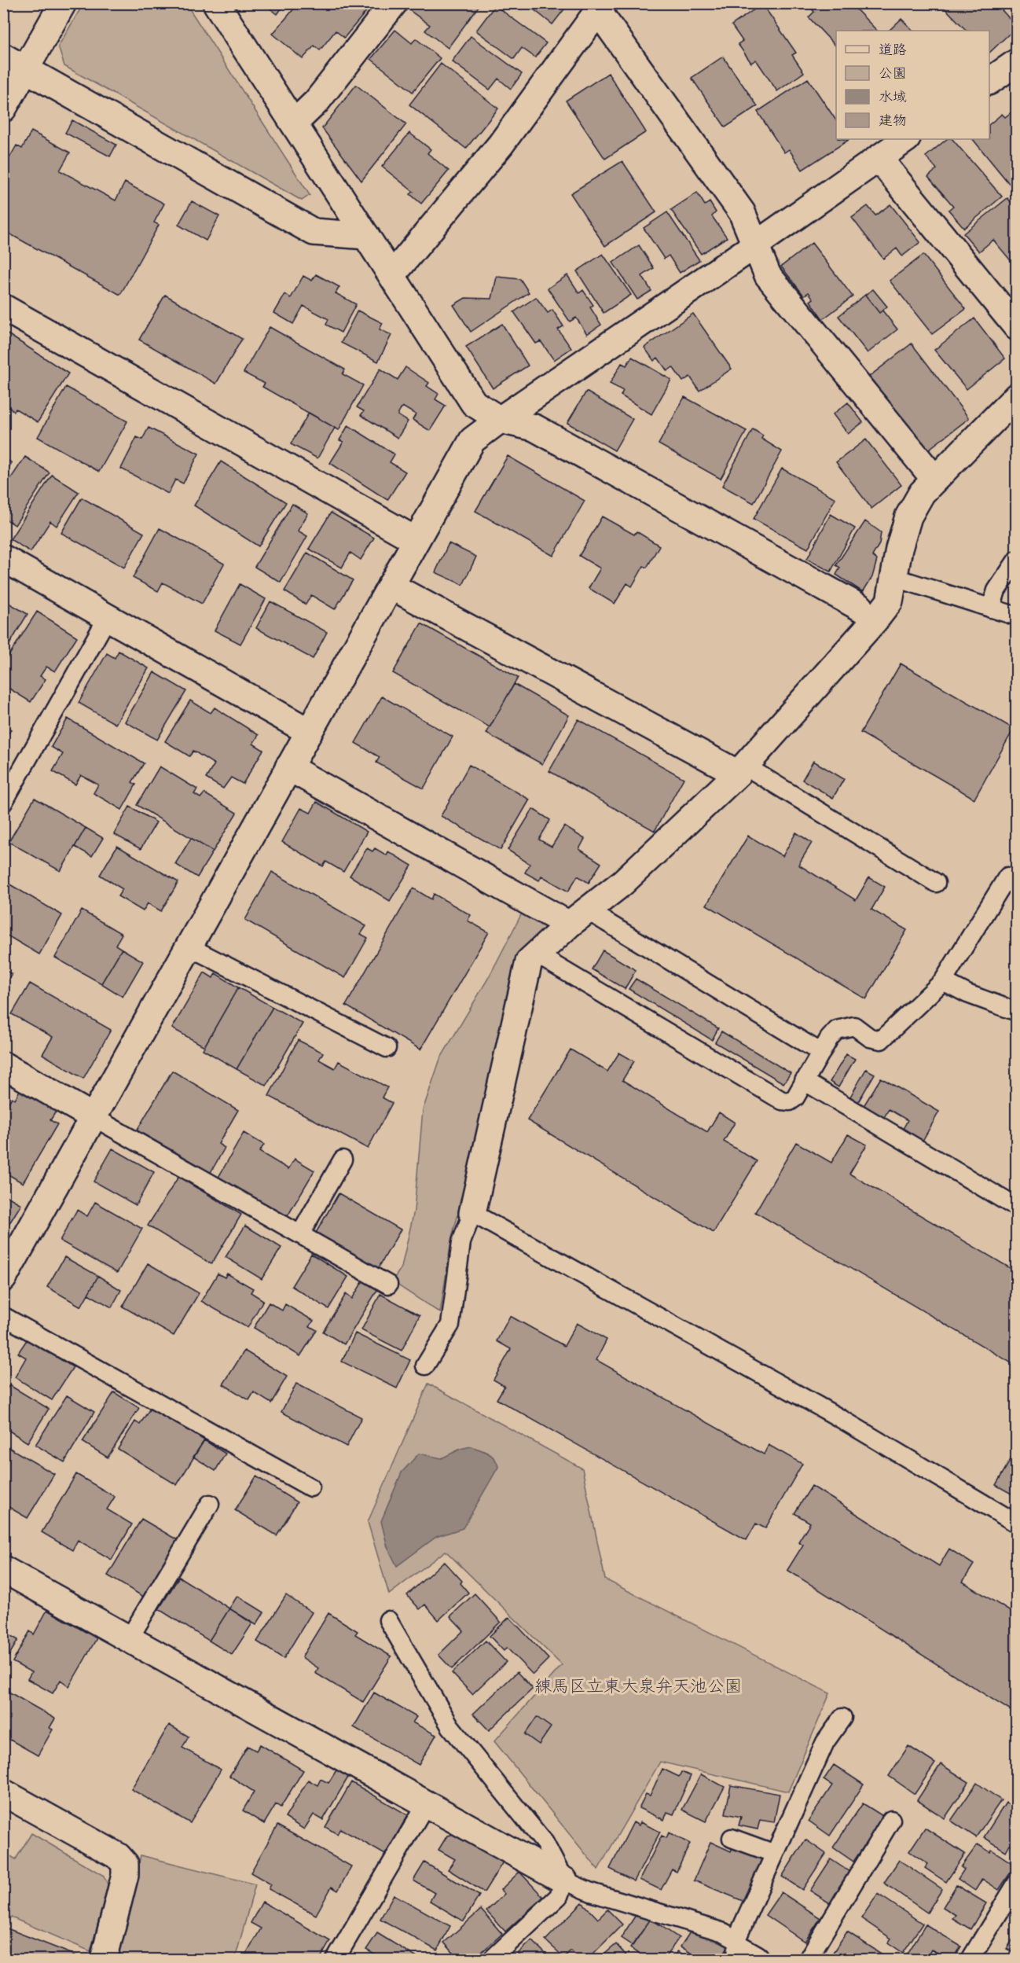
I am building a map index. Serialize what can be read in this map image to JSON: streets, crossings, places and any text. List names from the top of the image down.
{
  "parks": ["練馬区立東大泉弁天池公園"],
  "legend": [
    "道路",
    "公園",
    "水域",
    "建物"
  ]
}
